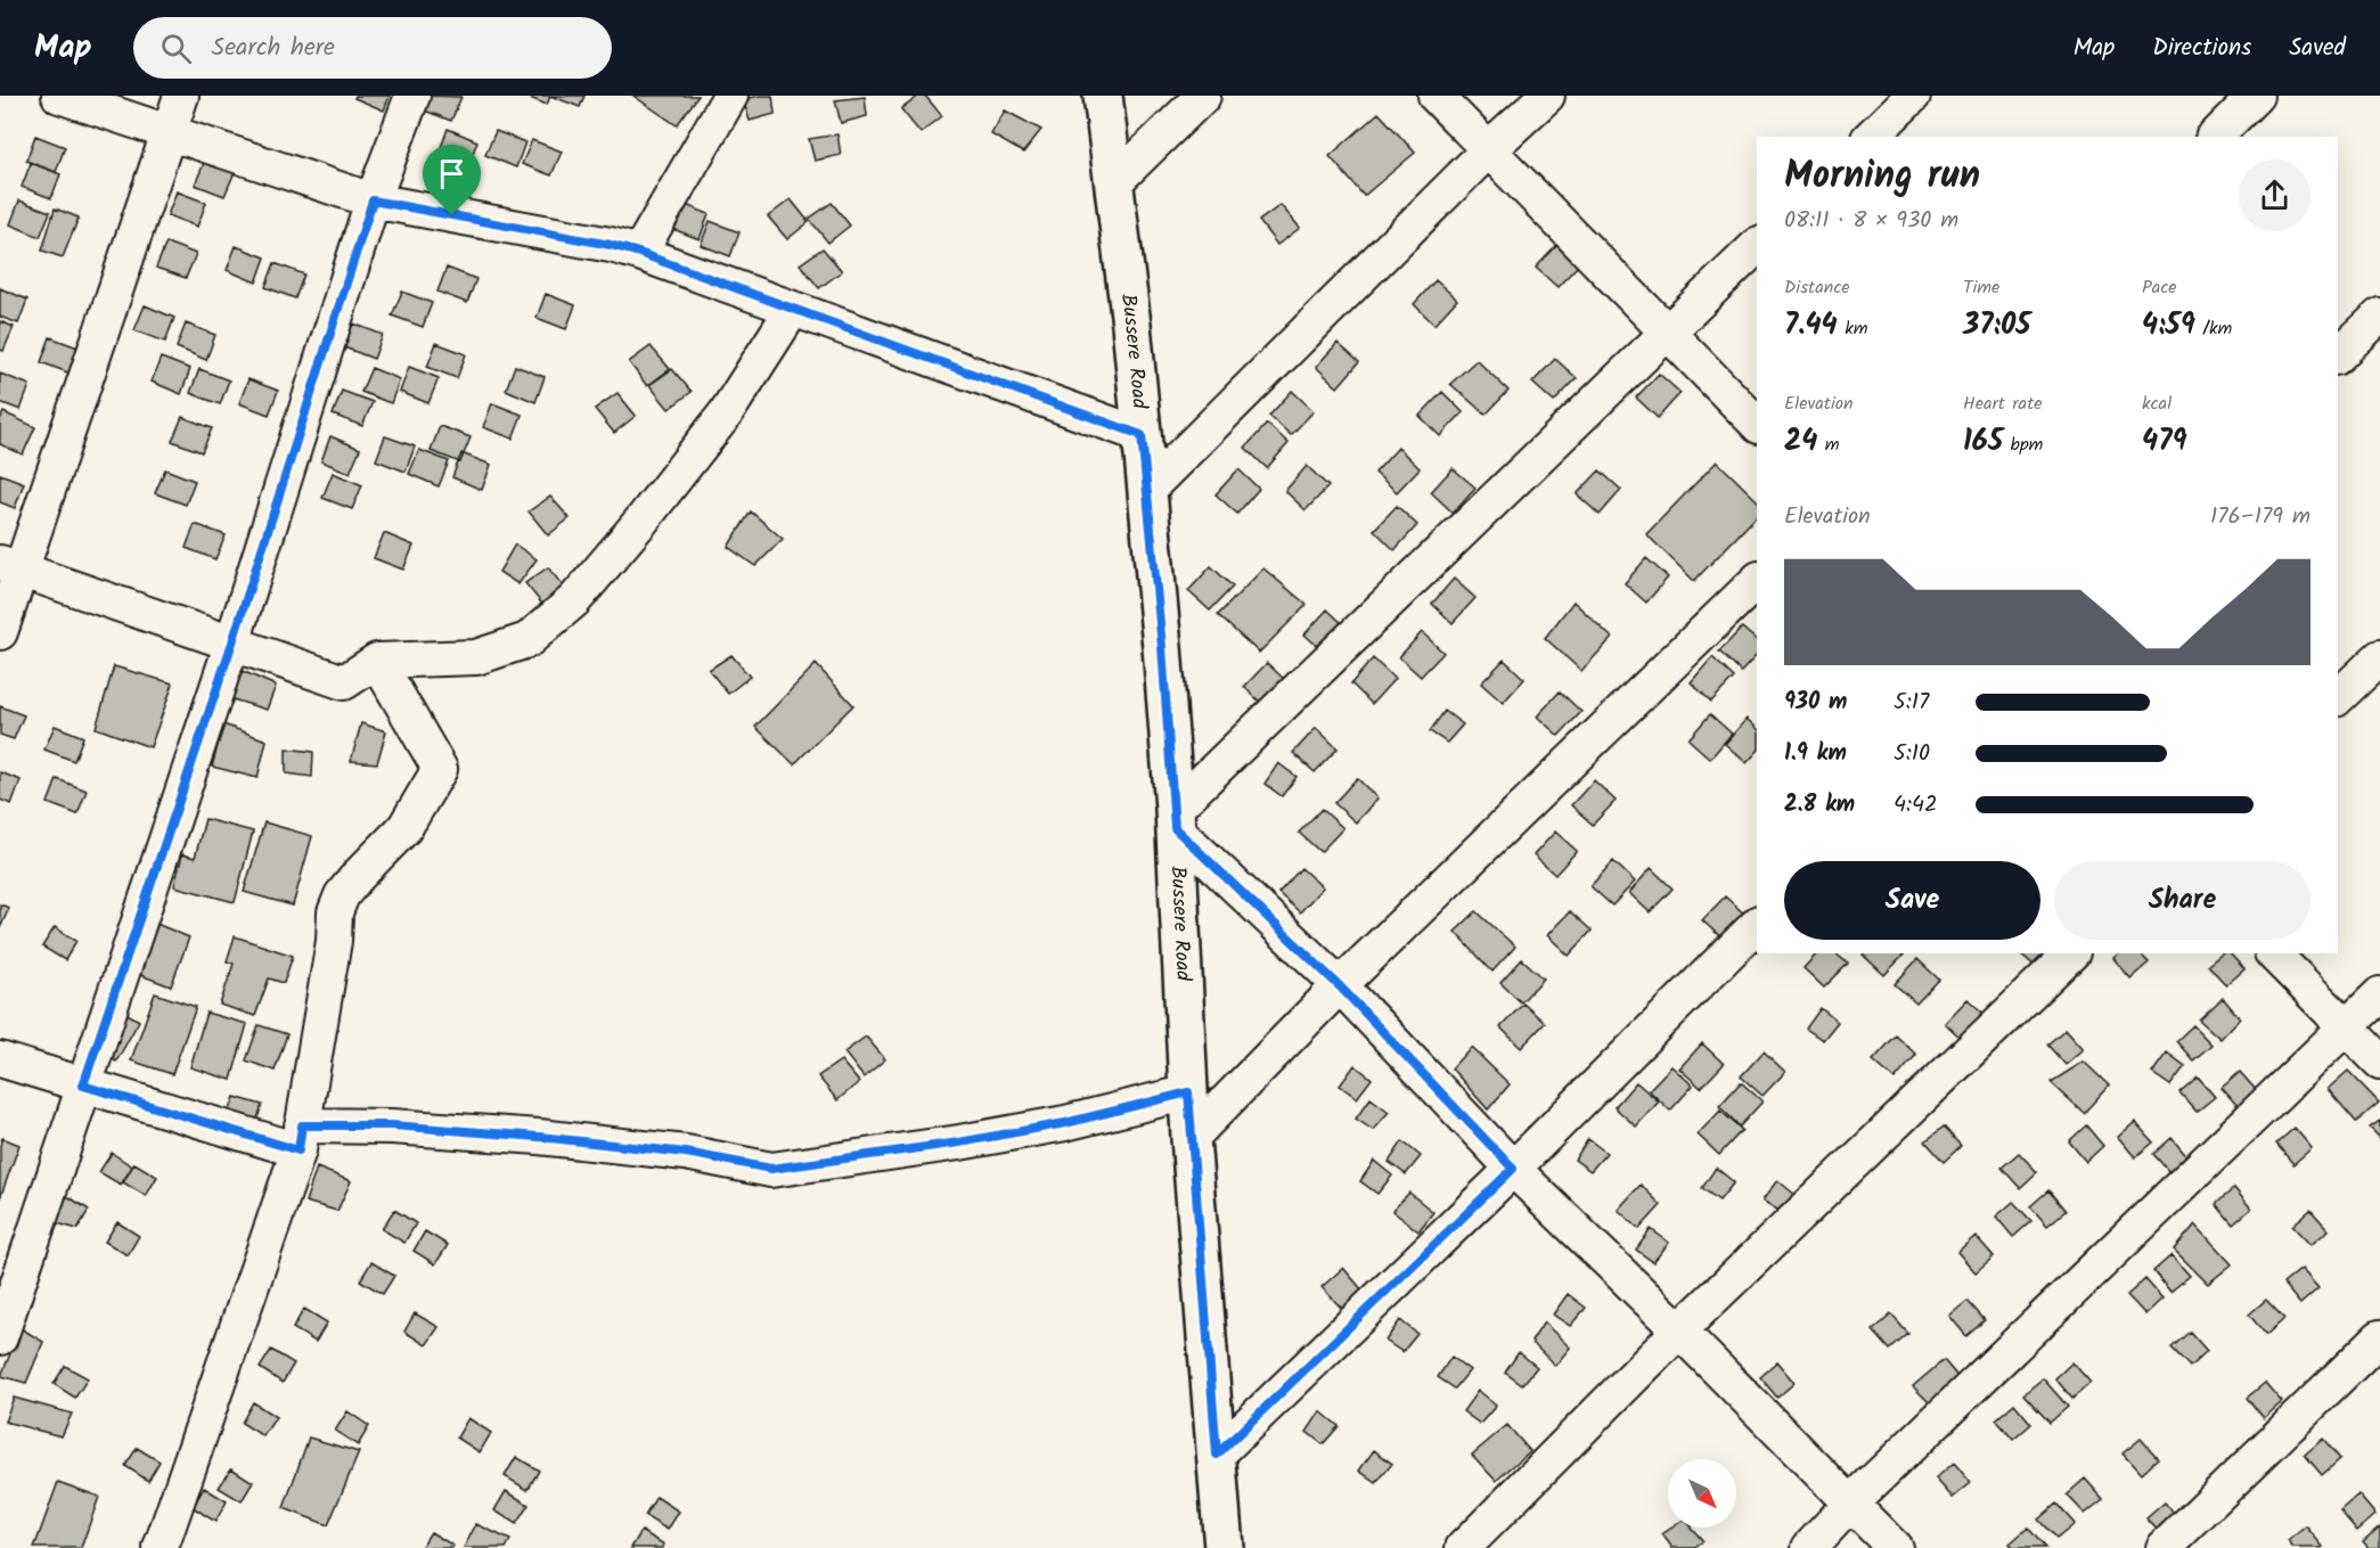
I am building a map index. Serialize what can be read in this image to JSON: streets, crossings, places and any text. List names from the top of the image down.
{
  "streets": {
    "main road": ["Bussere Road"]
  },
  "north": "bottom right",
  "page": {
    "header": "Map",
    "search": "Search here",
    "nav": ["Map", "Directions", "Saved"],
    "heading": ["Morning run", "08:11 · 8 × 930 m"],
    "stats": [
      ["Distance", "7.44 km"],
      ["Time", "37:05"],
      ["Pace", "4:59 /km"],
      ["Elevation", "24 m"],
      ["Heart rate", "165 bpm"],
      ["kcal", "479"]
    ],
    "chart": ["Elevation", "176–179 m"],
    "list": [
      {
        "name": "930 m",
        "note": "5:17"
      },
      {
        "name": "1.9 km",
        "note": "5:10"
      },
      {
        "name": "2.8 km",
        "note": "4:42"
      }
    ],
    "buttons": ["Save", "Share"]
  }
}
